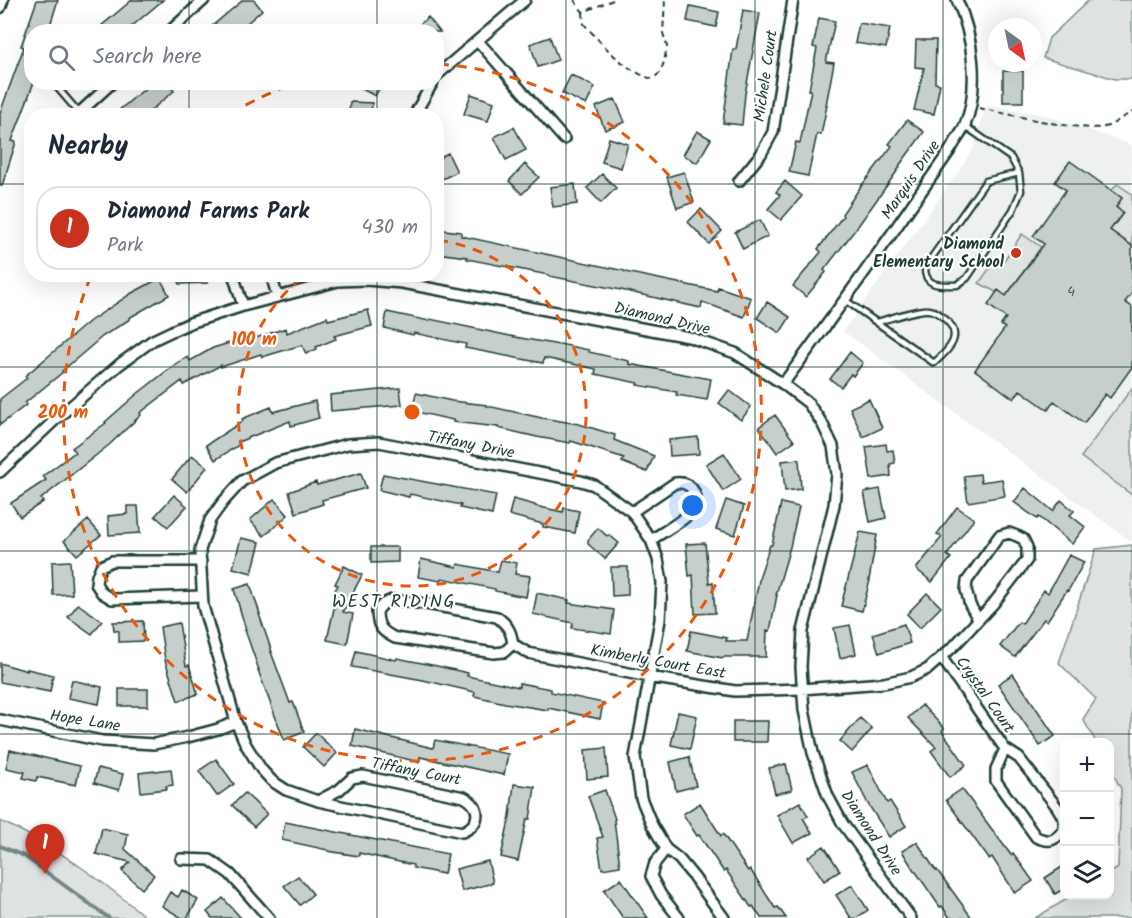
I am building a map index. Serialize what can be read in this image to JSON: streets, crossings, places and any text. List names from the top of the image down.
{
  "streets": {
    "street": [
      "Michele Court",
      "Marquis Drive",
      "Diamond Drive",
      "Tiffany Drive",
      "Kimberly Court East",
      "Crystal Court",
      "Hope Lane",
      "Tiffany Court"
    ]
  },
  "crossings": [
    ["Marquis Drive", "Diamond Drive"],
    ["Diamond Drive", "Kimberly Court East"],
    ["Tiffany Drive", "Kimberly Court East"],
    ["Tiffany Drive", "Hope Lane"],
    ["Tiffany Drive", "Tiffany Court"],
    ["Kimberly Court East", "Crystal Court"],
    ["Hope Lane", "Tiffany Court"]
  ],
  "districts": ["WEST RIDING"],
  "places": ["Diamond Elementary School"],
  "house_numbers": ["4"],
  "north": "bottom right",
  "page": {
    "search": "Search here",
    "heading": "Nearby",
    "list": [
      {
        "mark": "1",
        "name": "Diamond Farms Park",
        "note": "Park",
        "value": "430 m"
      }
    ],
    "map_buttons": ["+", "−"],
    "pins": "1"
  },
  "rings": ["100 m", "200 m"]
}
